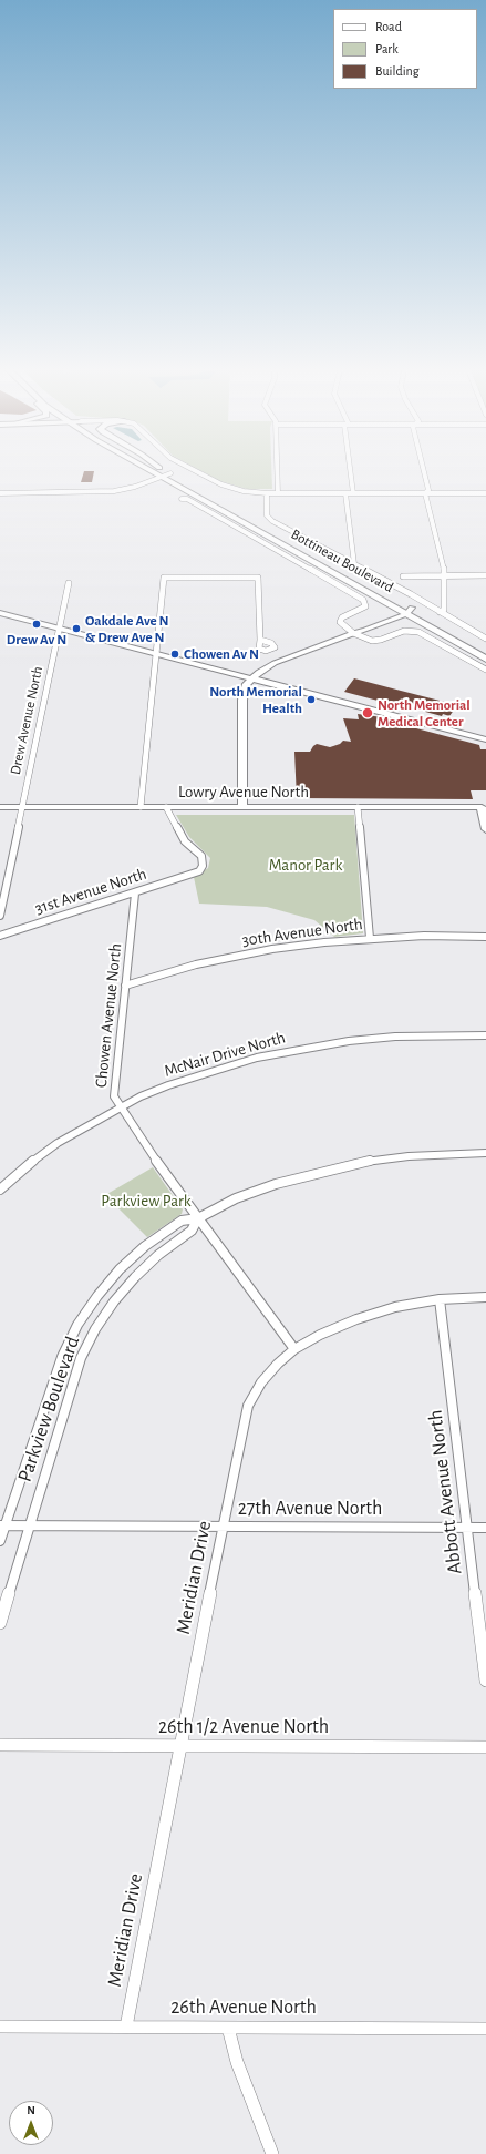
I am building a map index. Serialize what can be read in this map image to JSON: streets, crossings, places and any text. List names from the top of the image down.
{
  "streets": {
    "main road": ["Bottineau Boulevard"],
    "street": [
      "Drew Avenue North",
      "Lowry Avenue North",
      "31st Avenue North",
      "30th Avenue North",
      "Chowen Avenue North",
      "McNair Drive North",
      "Parkview Boulevard",
      "Abbott Avenue North",
      "27th Avenue North",
      "Meridian Drive",
      "26th 1/2 Avenue North",
      "26th Avenue North"
    ]
  },
  "crossings": [
    ["Drew Avenue North", "Lowry Avenue North"],
    ["Lowry Avenue North", "31st Avenue North"],
    ["31st Avenue North", "Chowen Avenue North"],
    ["30th Avenue North", "Chowen Avenue North"],
    ["Chowen Avenue North", "McNair Drive North"],
    ["Chowen Avenue North", "Parkview Boulevard"],
    ["Chowen Avenue North", "Meridian Drive"],
    ["Parkview Boulevard", "27th Avenue North"],
    ["Abbott Avenue North", "27th Avenue North"],
    ["Abbott Avenue North", "Meridian Drive"],
    ["27th Avenue North", "Meridian Drive"],
    ["Meridian Drive", "26th 1/2 Avenue North"],
    ["Meridian Drive", "26th Avenue North"]
  ],
  "parks": ["Manor Park", "Parkview Park"],
  "places": [
    "Drew Av N",
    "Oakdale Ave N & Drew Ave N",
    "Chowen Av N",
    "North Memorial Health",
    "North Memorial Medical Center"
  ],
  "legend": ["Road", "Park", "Building"],
  "north": "top"
}
